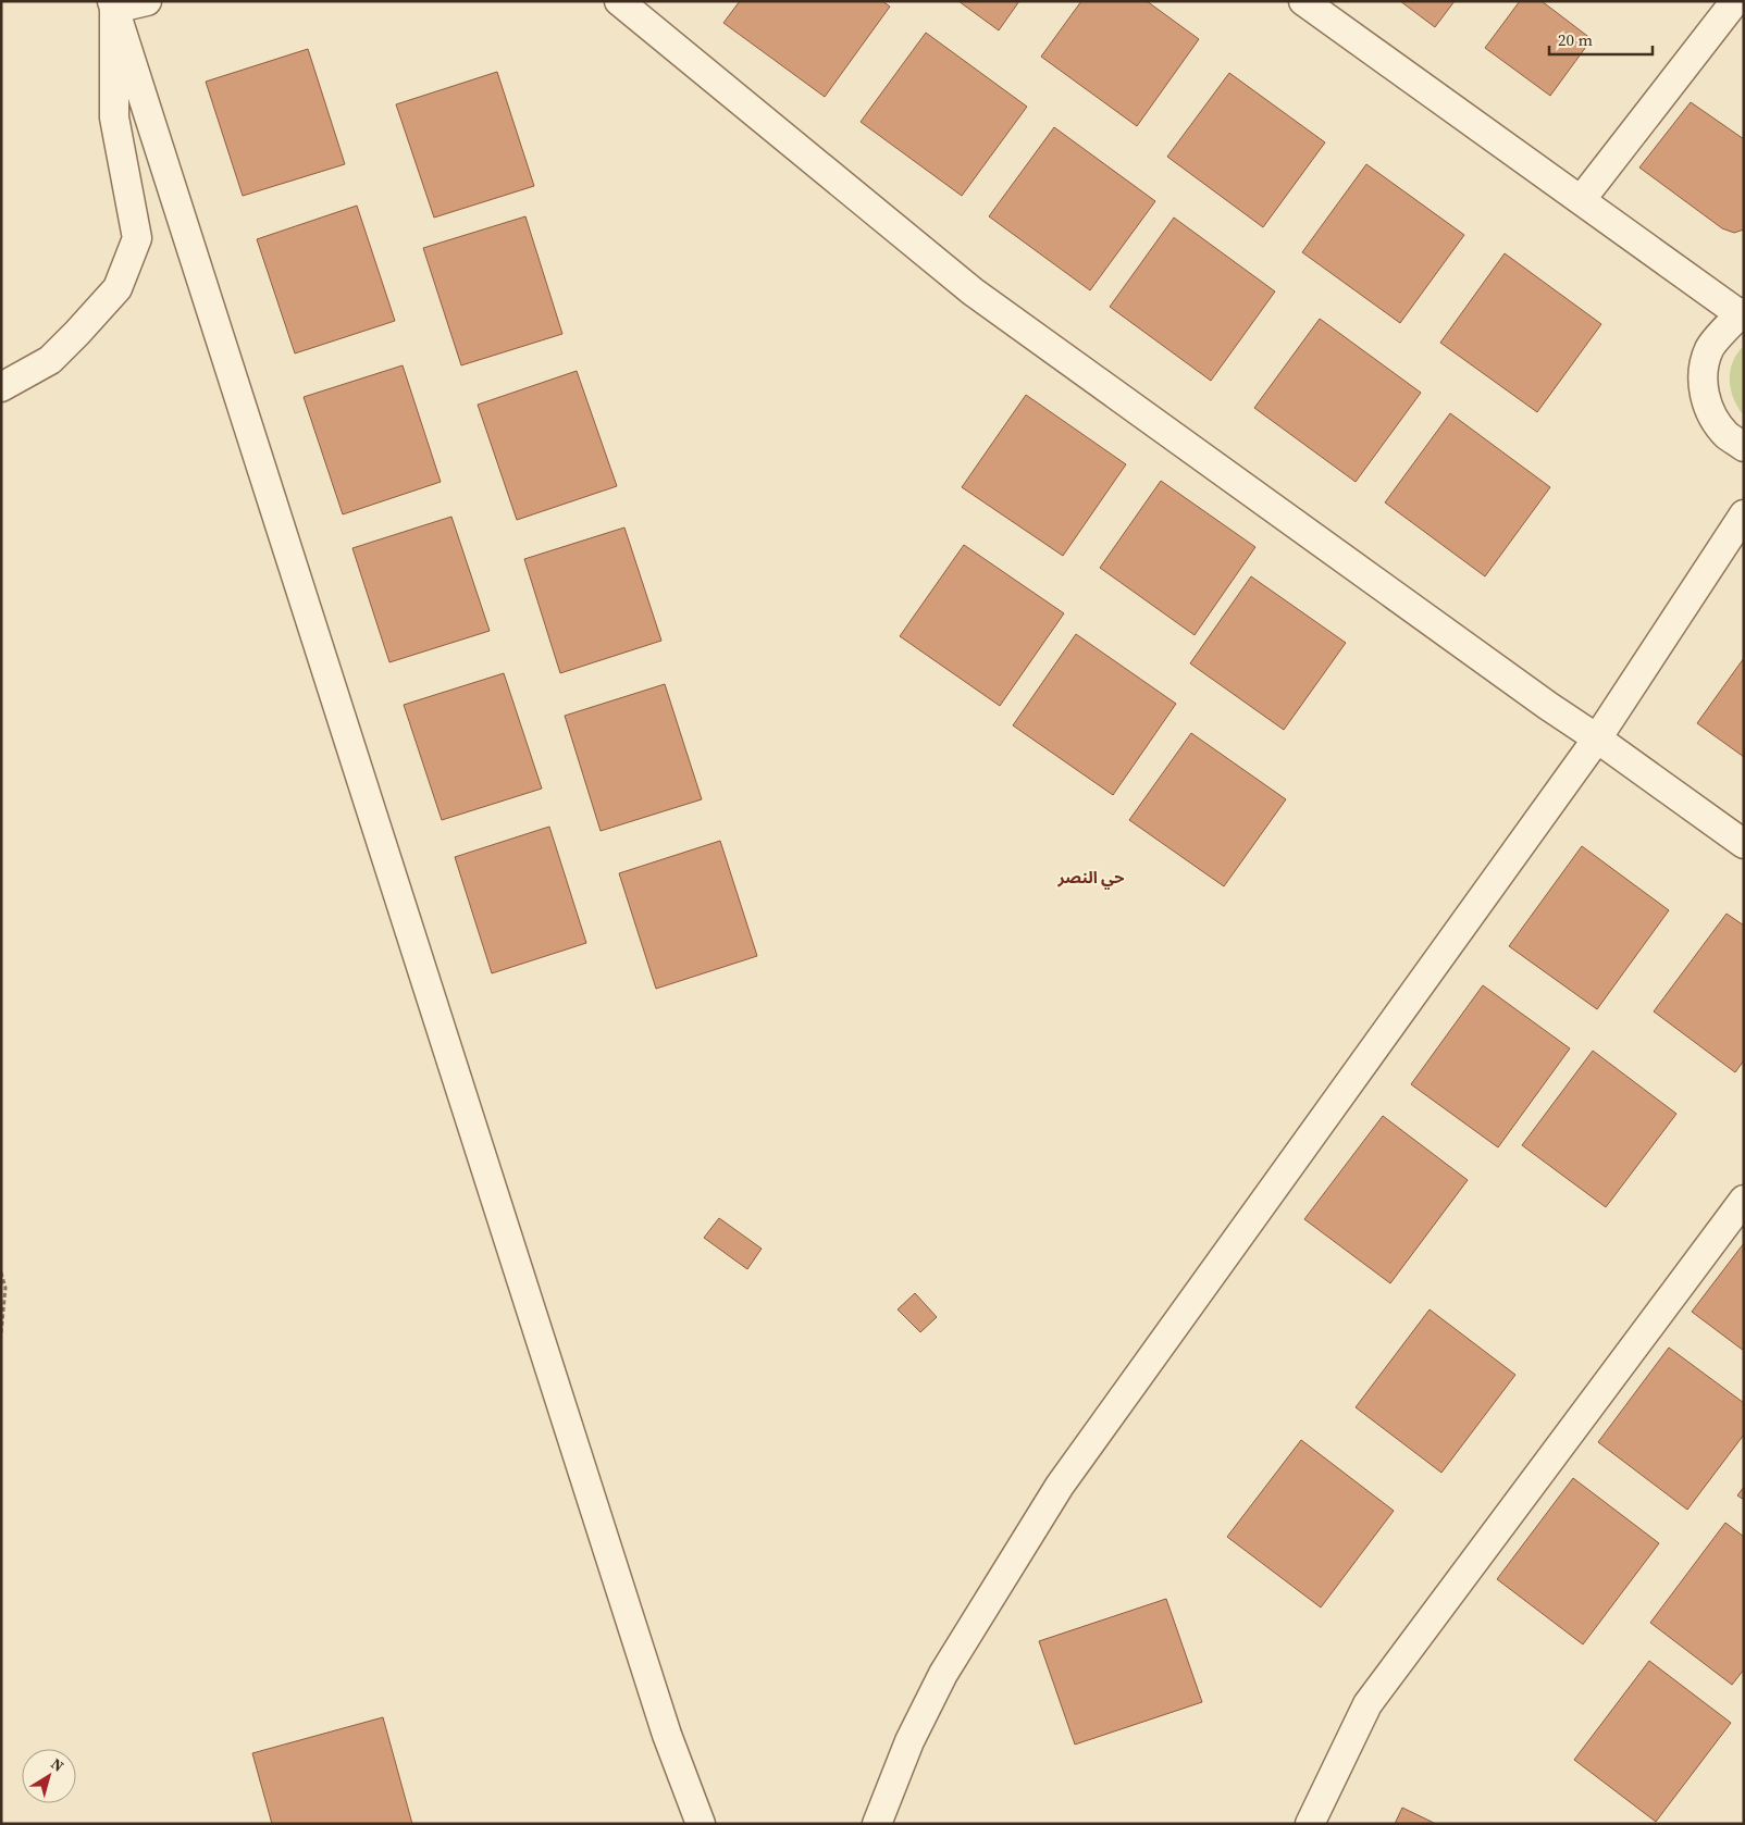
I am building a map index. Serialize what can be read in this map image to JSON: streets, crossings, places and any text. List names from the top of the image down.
{
  "districts": ["حي النصر"],
  "scale_bar": "20 m",
  "north": "top right"
}
